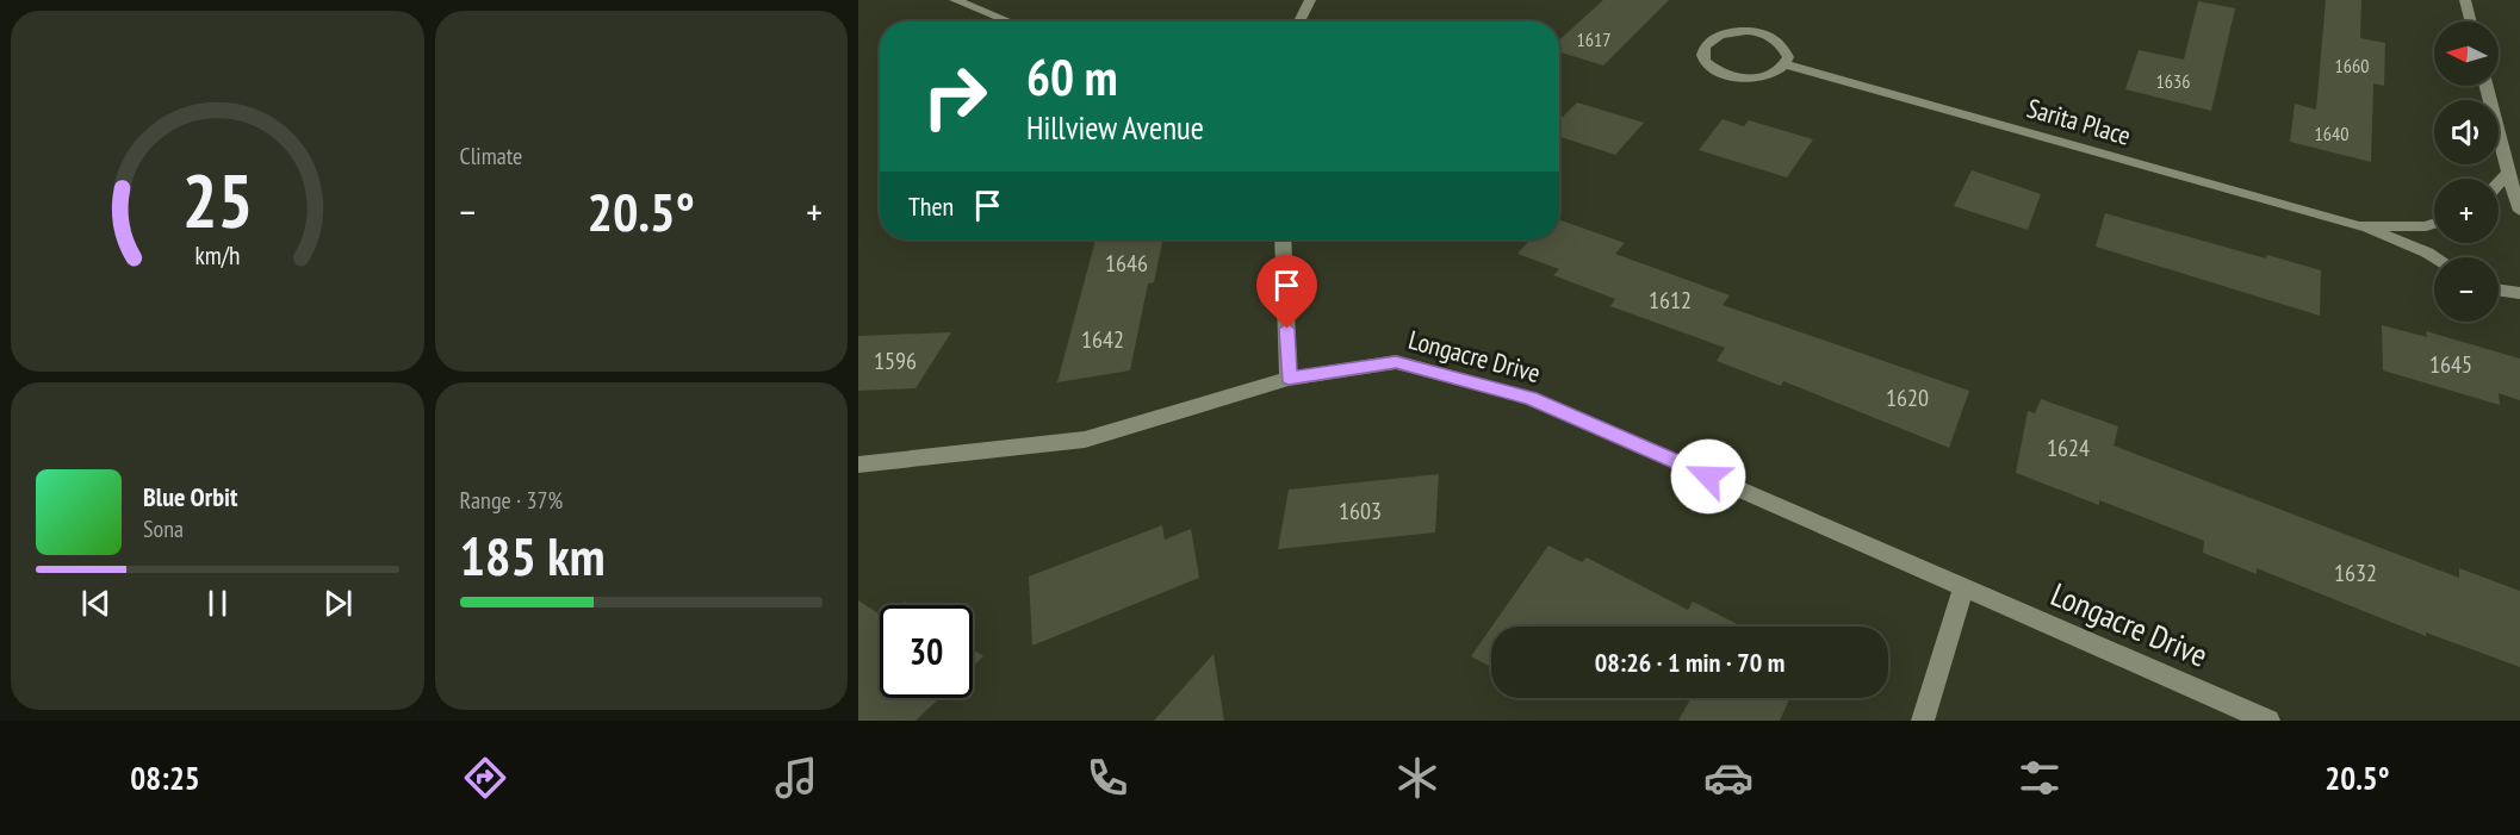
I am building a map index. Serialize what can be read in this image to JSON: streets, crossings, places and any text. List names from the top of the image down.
{
  "streets": {
    "street": ["Sarita Place", "Longacre Drive"]
  },
  "house_numbers": [
    "1617",
    "1660",
    "1636",
    "1640",
    "1646",
    "1612",
    "1642",
    "1596",
    "1645",
    "1620",
    "1624",
    "1603",
    "1632"
  ],
  "north": "left",
  "page": {
    "tile": [
      "Climate",
      ["Range · 37%", "185 km"]
    ],
    "map_buttons": ["+", "−"],
    "turn": ["60 m", "Hillview Avenue"],
    "then": "Then",
    "heat": ["−", "20.5°", "+"],
    "song": ["Blue Orbit", "Sona"],
    "limit": "30",
    "trip": "08:26 · 1 min · 70 m",
    "tabs": ["08:25", "20.5°"],
    "gauge": ["25", "km/h"]
  }
}
